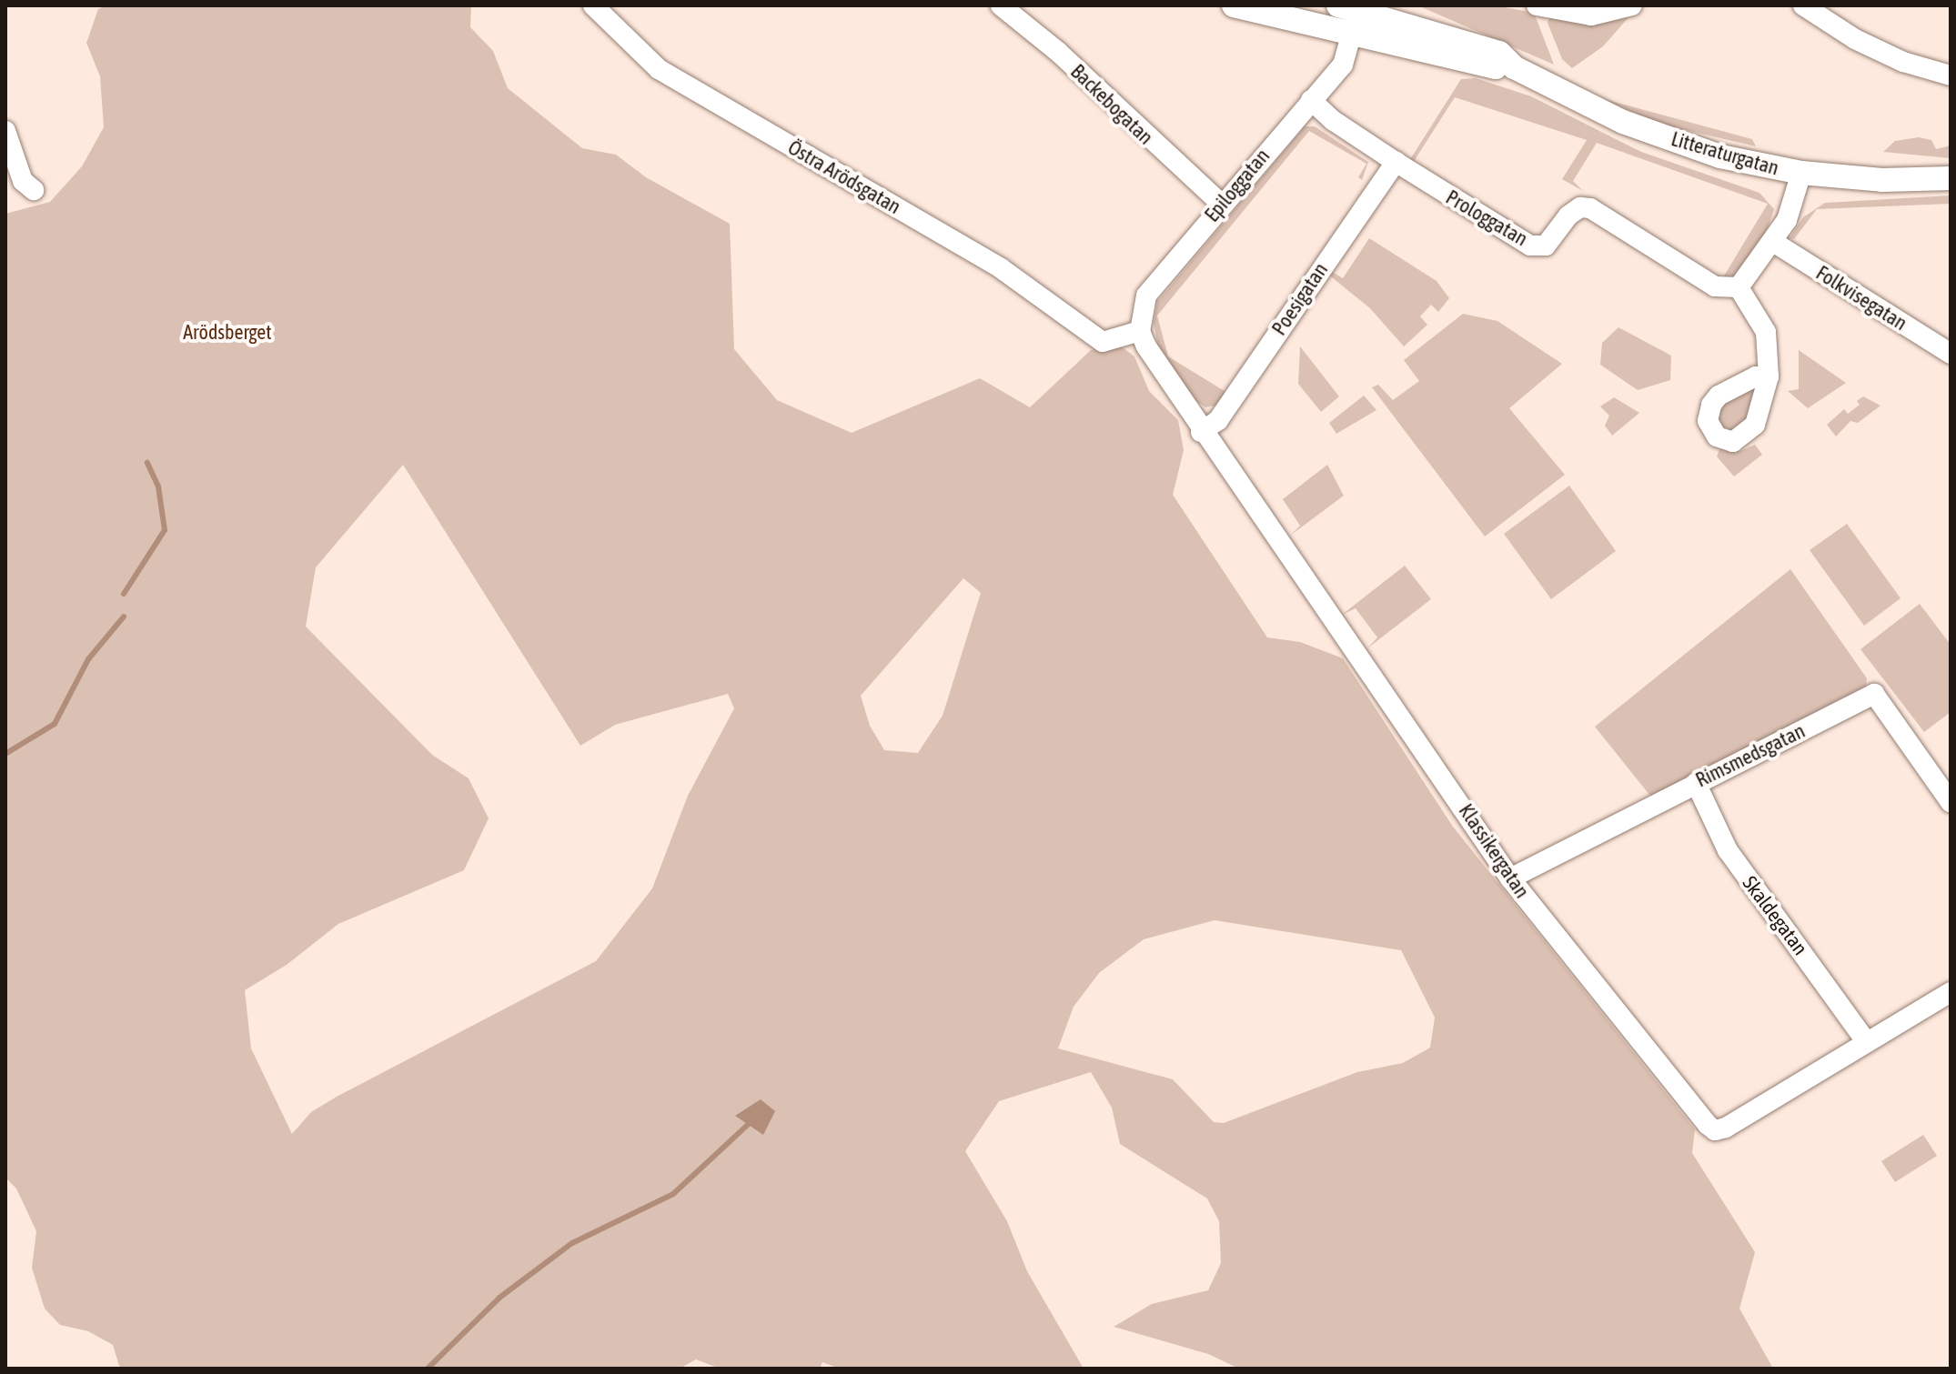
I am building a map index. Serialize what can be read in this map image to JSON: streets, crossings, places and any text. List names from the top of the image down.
{
  "streets": {
    "street": [
      "Backebogatan",
      "Litteraturgatan",
      "Östra Arödsgatan",
      "Epiloggatan",
      "Prologgatan",
      "Folkvisegatan",
      "Poesigatan",
      "Rimsmedsgatan",
      "Klassikergatan",
      "Skaldegatan"
    ]
  },
  "crossings": [
    ["Backebogatan", "Epiloggatan"],
    ["Litteraturgatan", "Epiloggatan"],
    ["Östra Arödsgatan", "Epiloggatan"],
    ["Östra Arödsgatan", "Klassikergatan"],
    ["Epiloggatan", "Prologgatan"],
    ["Epiloggatan", "Klassikergatan"],
    ["Prologgatan", "Poesigatan"],
    ["Poesigatan", "Klassikergatan"],
    ["Rimsmedsgatan", "Klassikergatan"],
    ["Rimsmedsgatan", "Skaldegatan"],
    ["Klassikergatan", "Skaldegatan"]
  ],
  "parks": ["Arödsberget"]
}
